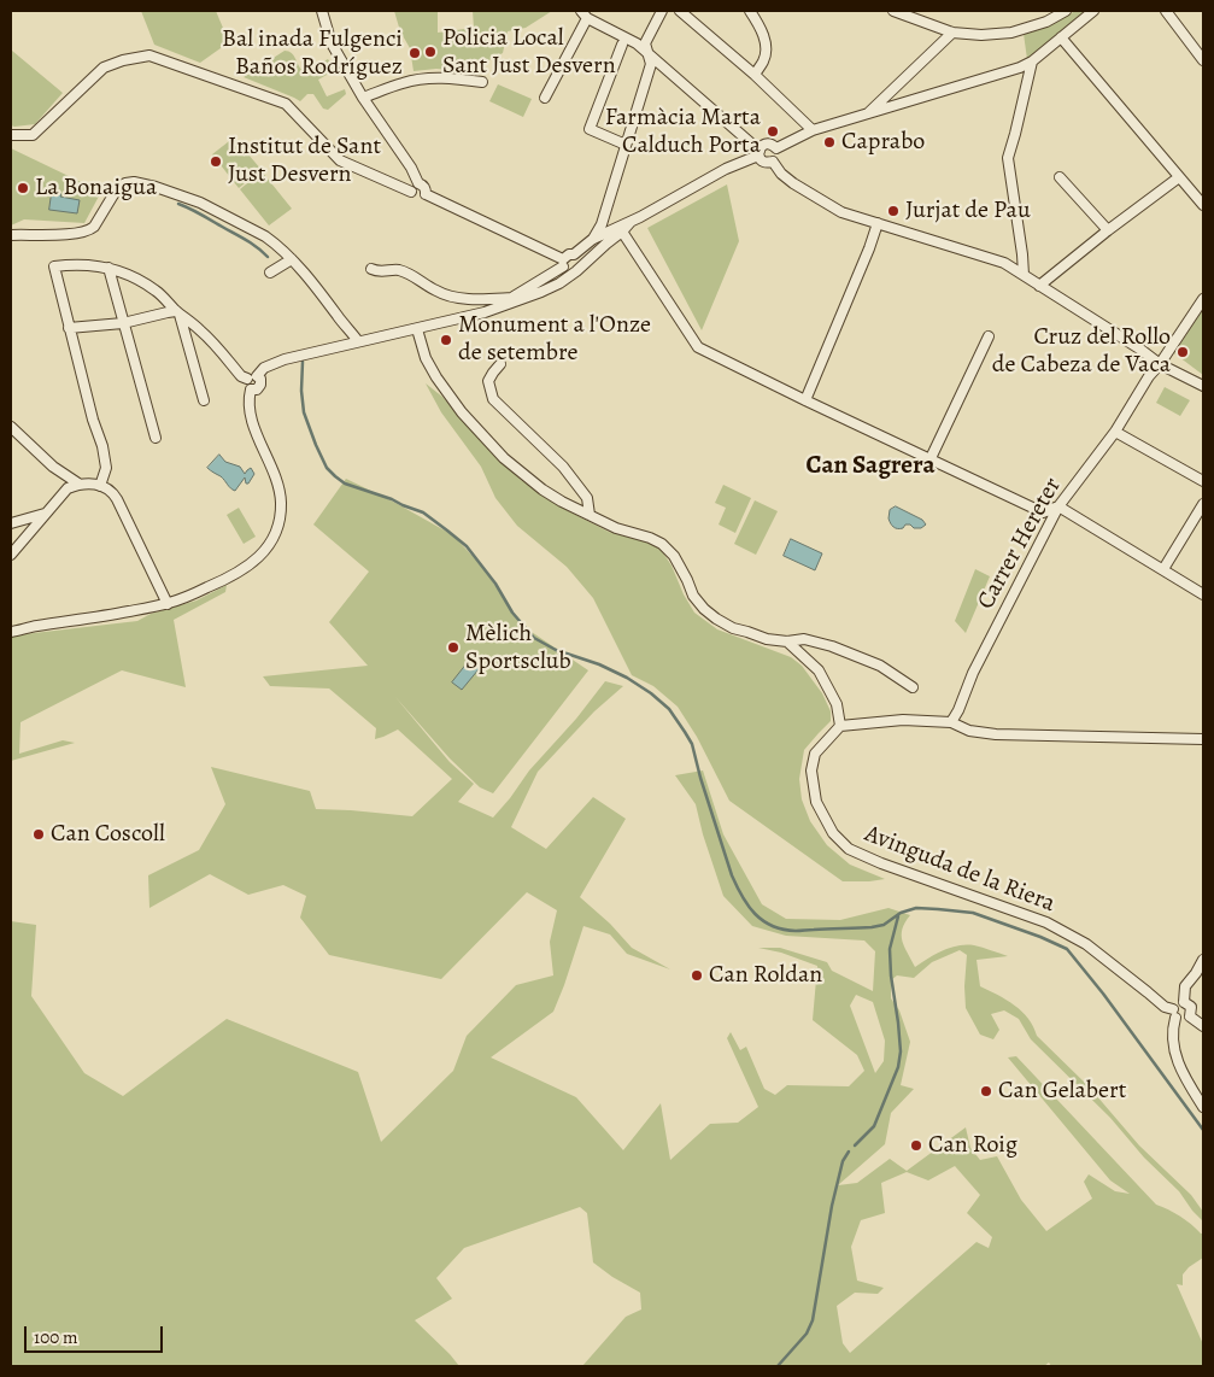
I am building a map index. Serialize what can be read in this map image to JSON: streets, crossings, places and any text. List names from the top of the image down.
{
  "streets": {
    "street": ["Carrer Hereter", "Avinguda de la Riera"]
  },
  "districts": ["Can Sagrera"],
  "places": [
    "Policia Local Sant Just Desvern",
    "Bal inada Fulgenci Baños Rodríguez",
    "Farmàcia Marta Calduch Porta",
    "Caprabo",
    "Institut de Sant Just Desvern",
    "La Bonaigua",
    "Jurjat de Pau",
    "Monument a l'Onze de setembre",
    "Cruz del Rollo de Cabeza de Vaca",
    "Mèlich Sportsclub",
    "Can Coscoll",
    "Can Roldan",
    "Can Gelabert",
    "Can Roig"
  ],
  "scale_bar": "100 m"
}
